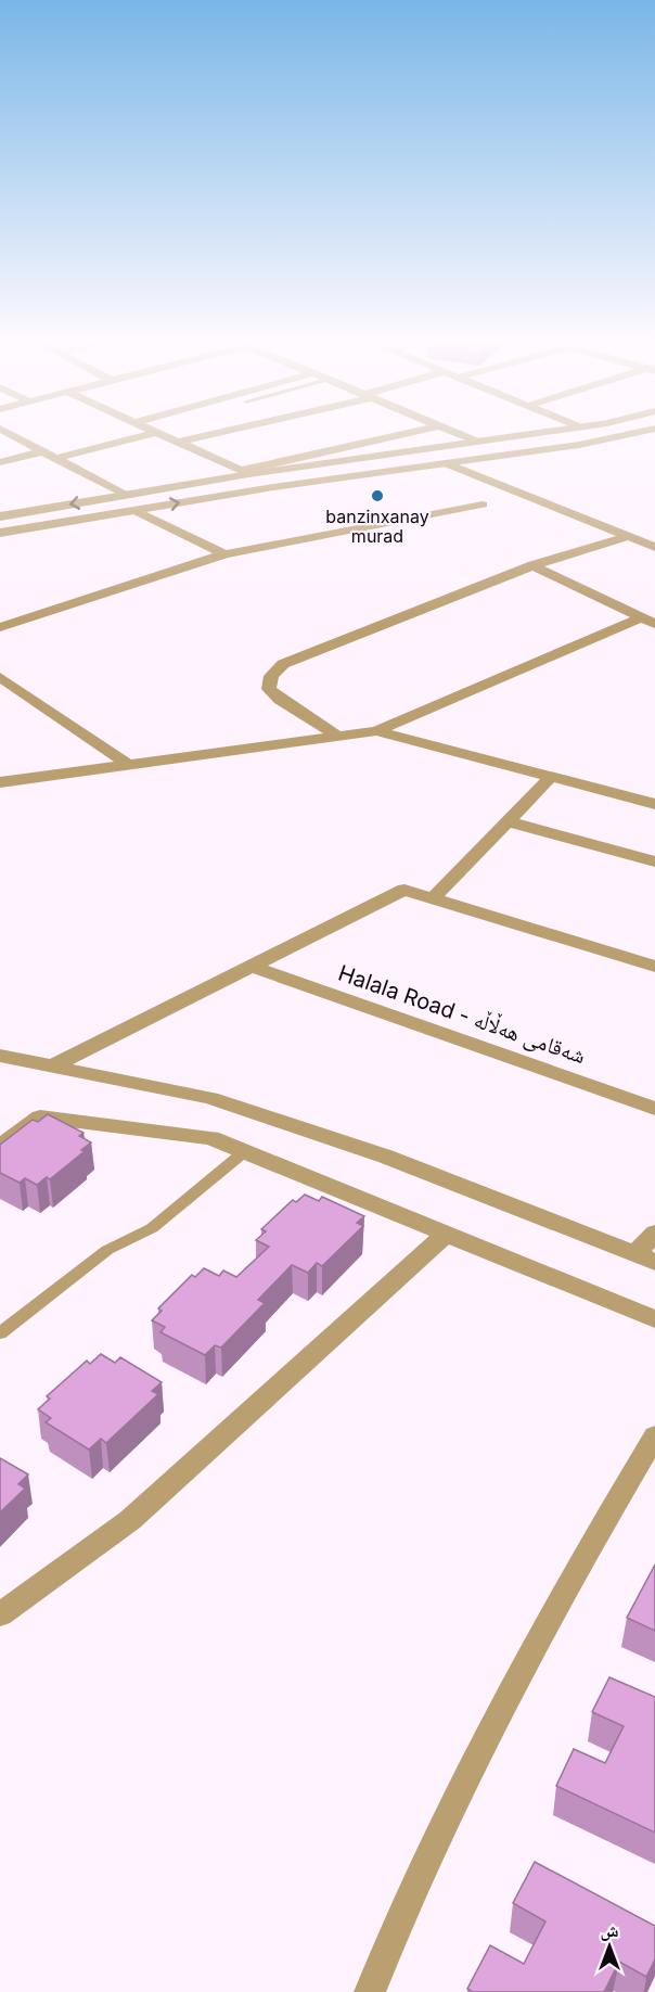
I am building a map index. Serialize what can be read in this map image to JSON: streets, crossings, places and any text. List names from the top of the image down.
{
  "streets": {
    "street": ["Halala Road - شەقامی هەڵاڵە"]
  },
  "places": ["banzinxanay murad"],
  "north": "top"
}
